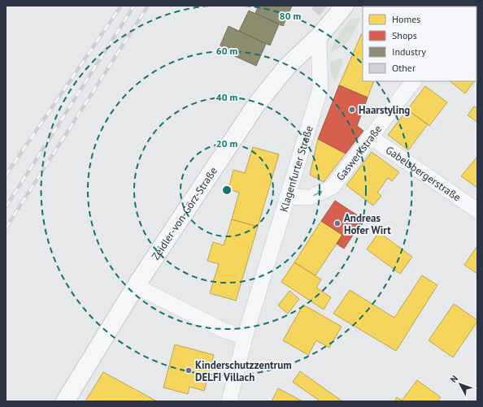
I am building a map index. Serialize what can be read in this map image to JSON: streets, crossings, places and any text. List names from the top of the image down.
{
  "streets": {
    "street": [
      "Gaswerkstraße",
      "Klagenfurter Straße",
      "Gabelsbergerstraße",
      "Zeidler-von-Görz-Straße"
    ]
  },
  "crossings": [
    ["Gaswerkstraße", "Klagenfurter Straße"],
    ["Gaswerkstraße", "Gabelsbergerstraße"],
    ["Klagenfurter Straße", "Zeidler-von-Görz-Straße"]
  ],
  "one_way": ["Gaswerkstraße"],
  "places": ["Haarstyling", "Andreas Hofer Wirt", "Kinderschutzzentrum DELFI Villach"],
  "legend": [
    "Homes",
    "Shops",
    "Industry",
    "Other"
  ],
  "north": "top left",
  "rings": [
    "80 m",
    "60 m",
    "40 m",
    "20 m"
  ]
}
